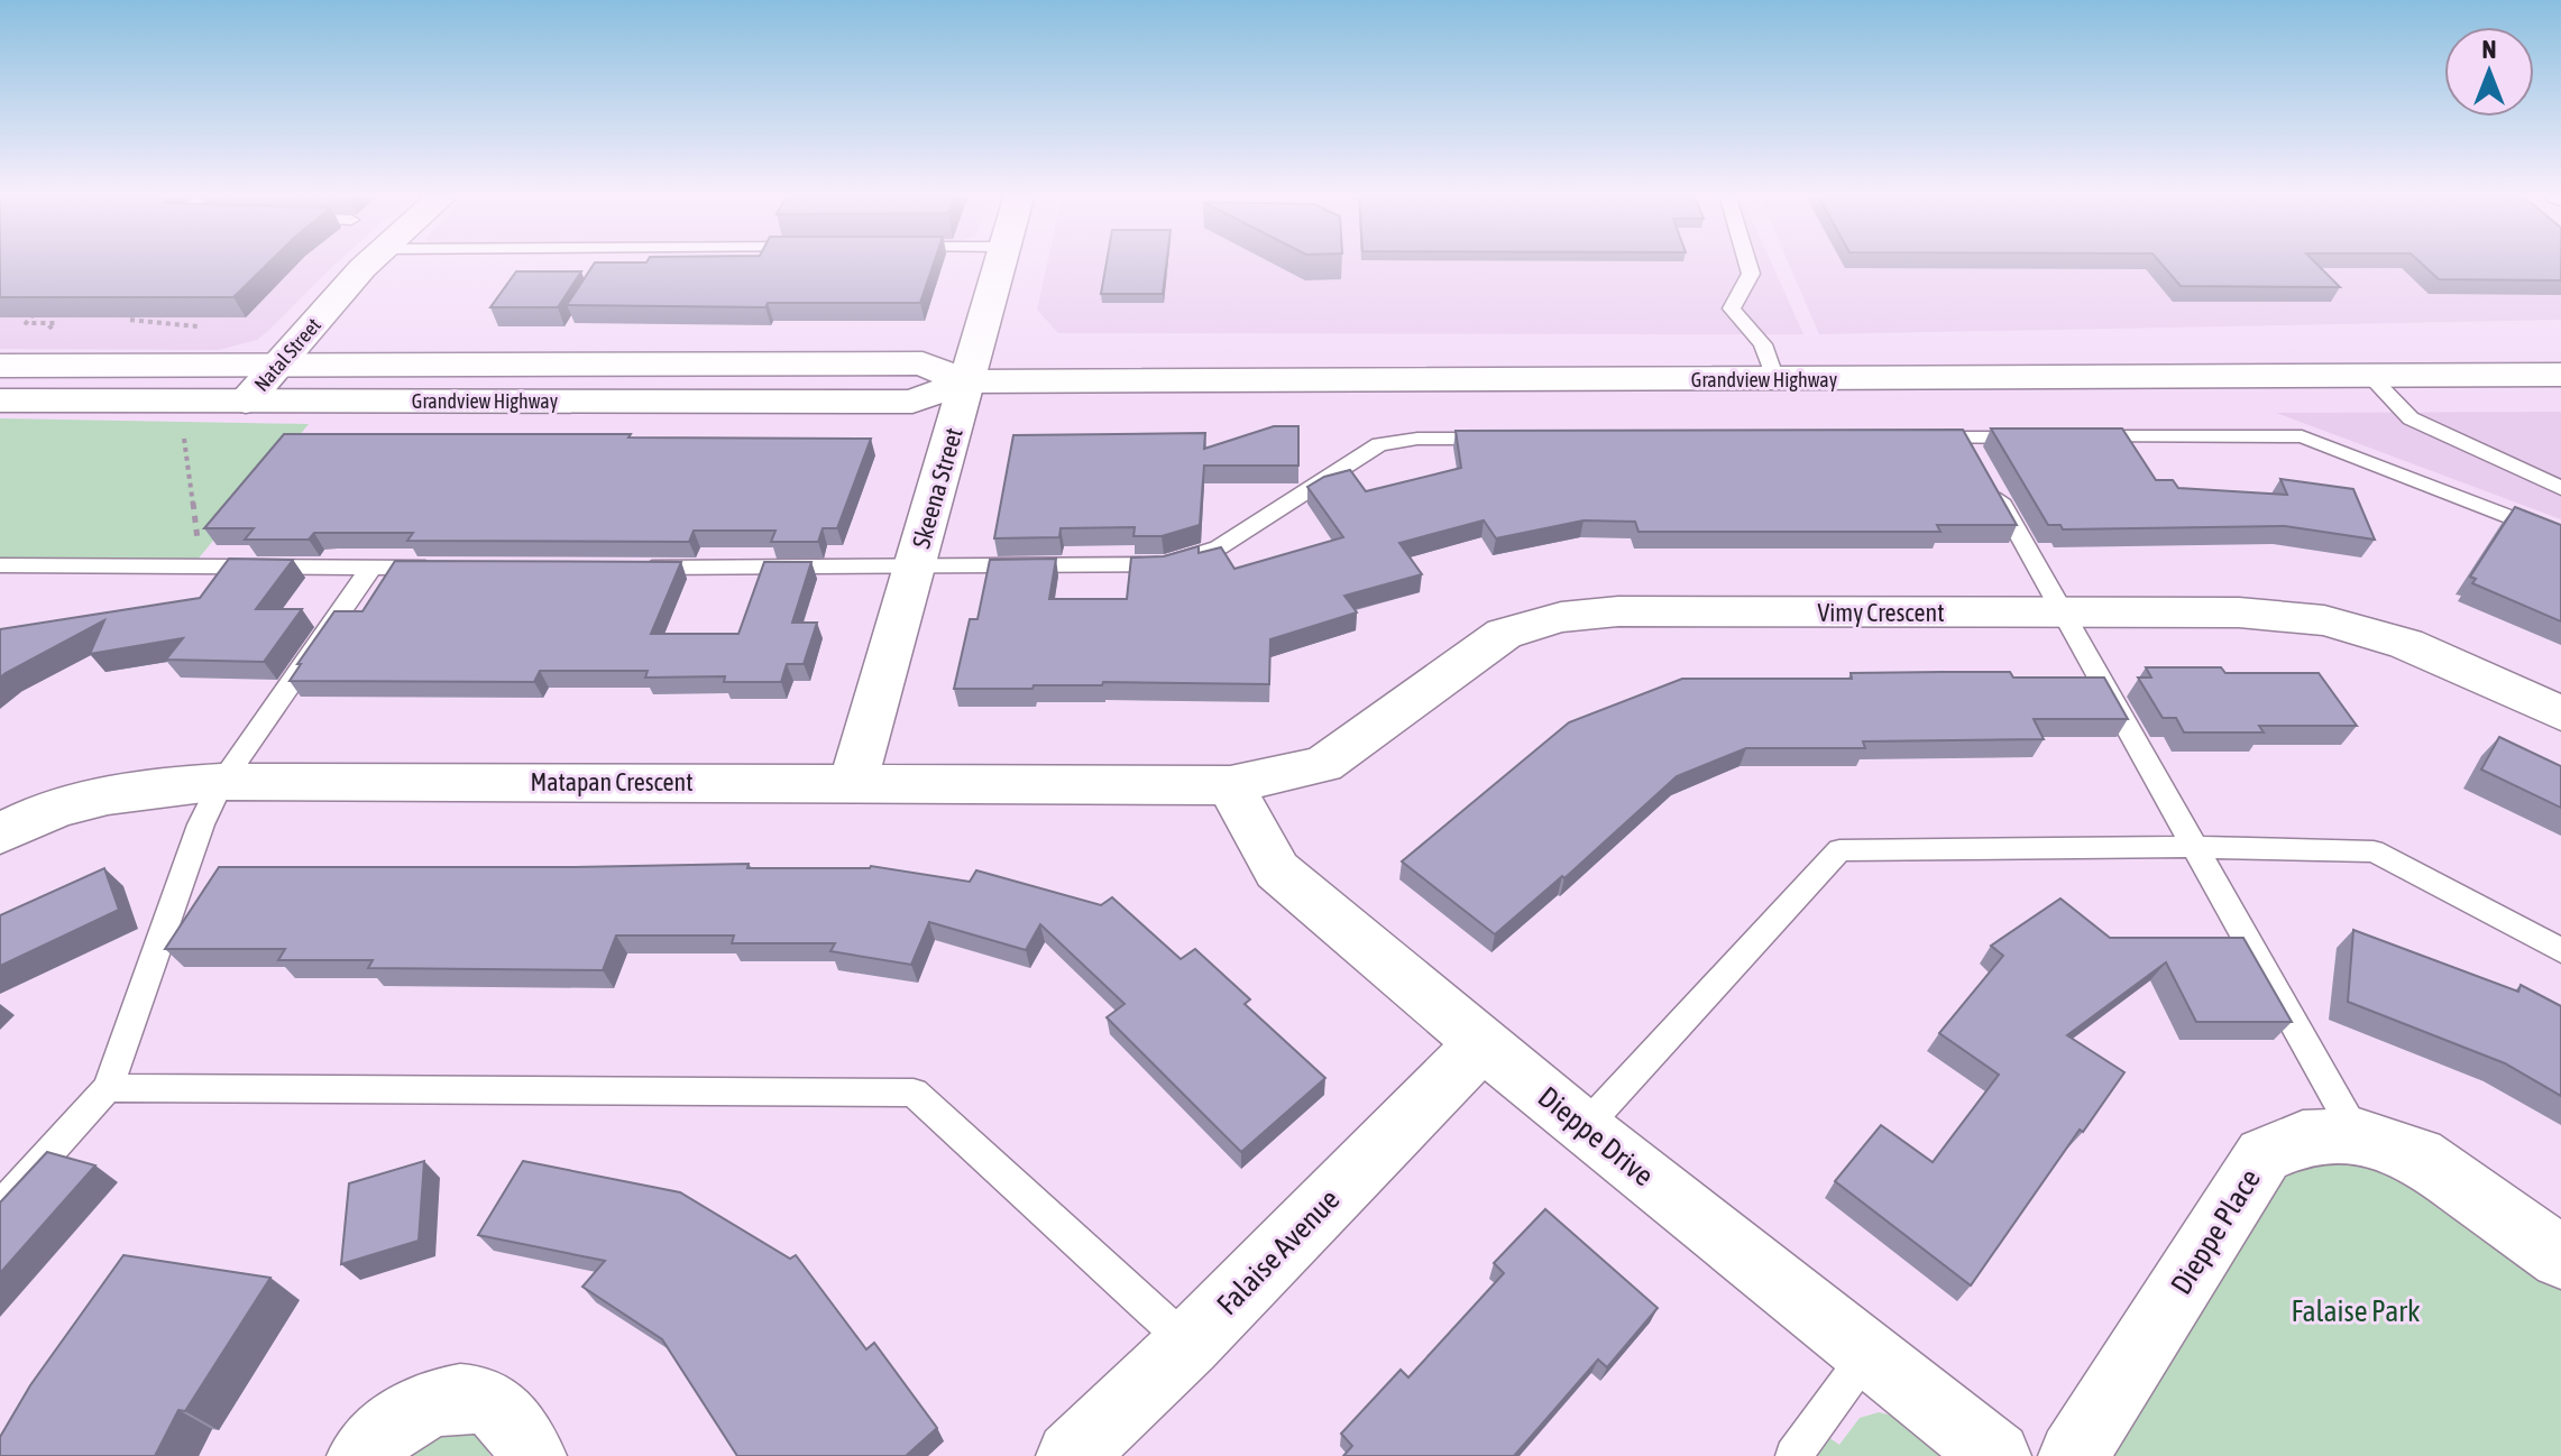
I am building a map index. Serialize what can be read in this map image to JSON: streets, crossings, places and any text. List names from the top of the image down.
{
  "streets": {
    "main road": ["Grandview Highway"],
    "street": [
      "Natal Street",
      "Skeena Street",
      "Vimy Crescent",
      "Matapan Crescent",
      "Dieppe Drive",
      "Dieppe Place",
      "Falaise Avenue"
    ]
  },
  "crossings": [
    ["Natal Street", "Grandview Highway"],
    ["Grandview Highway", "Skeena Street"],
    ["Skeena Street", "Matapan Crescent"],
    ["Vimy Crescent", "Matapan Crescent"],
    ["Vimy Crescent", "Dieppe Drive"],
    ["Matapan Crescent", "Dieppe Drive"],
    ["Dieppe Drive", "Falaise Avenue"]
  ],
  "parks": ["Falaise Park"],
  "north": "top"
}
